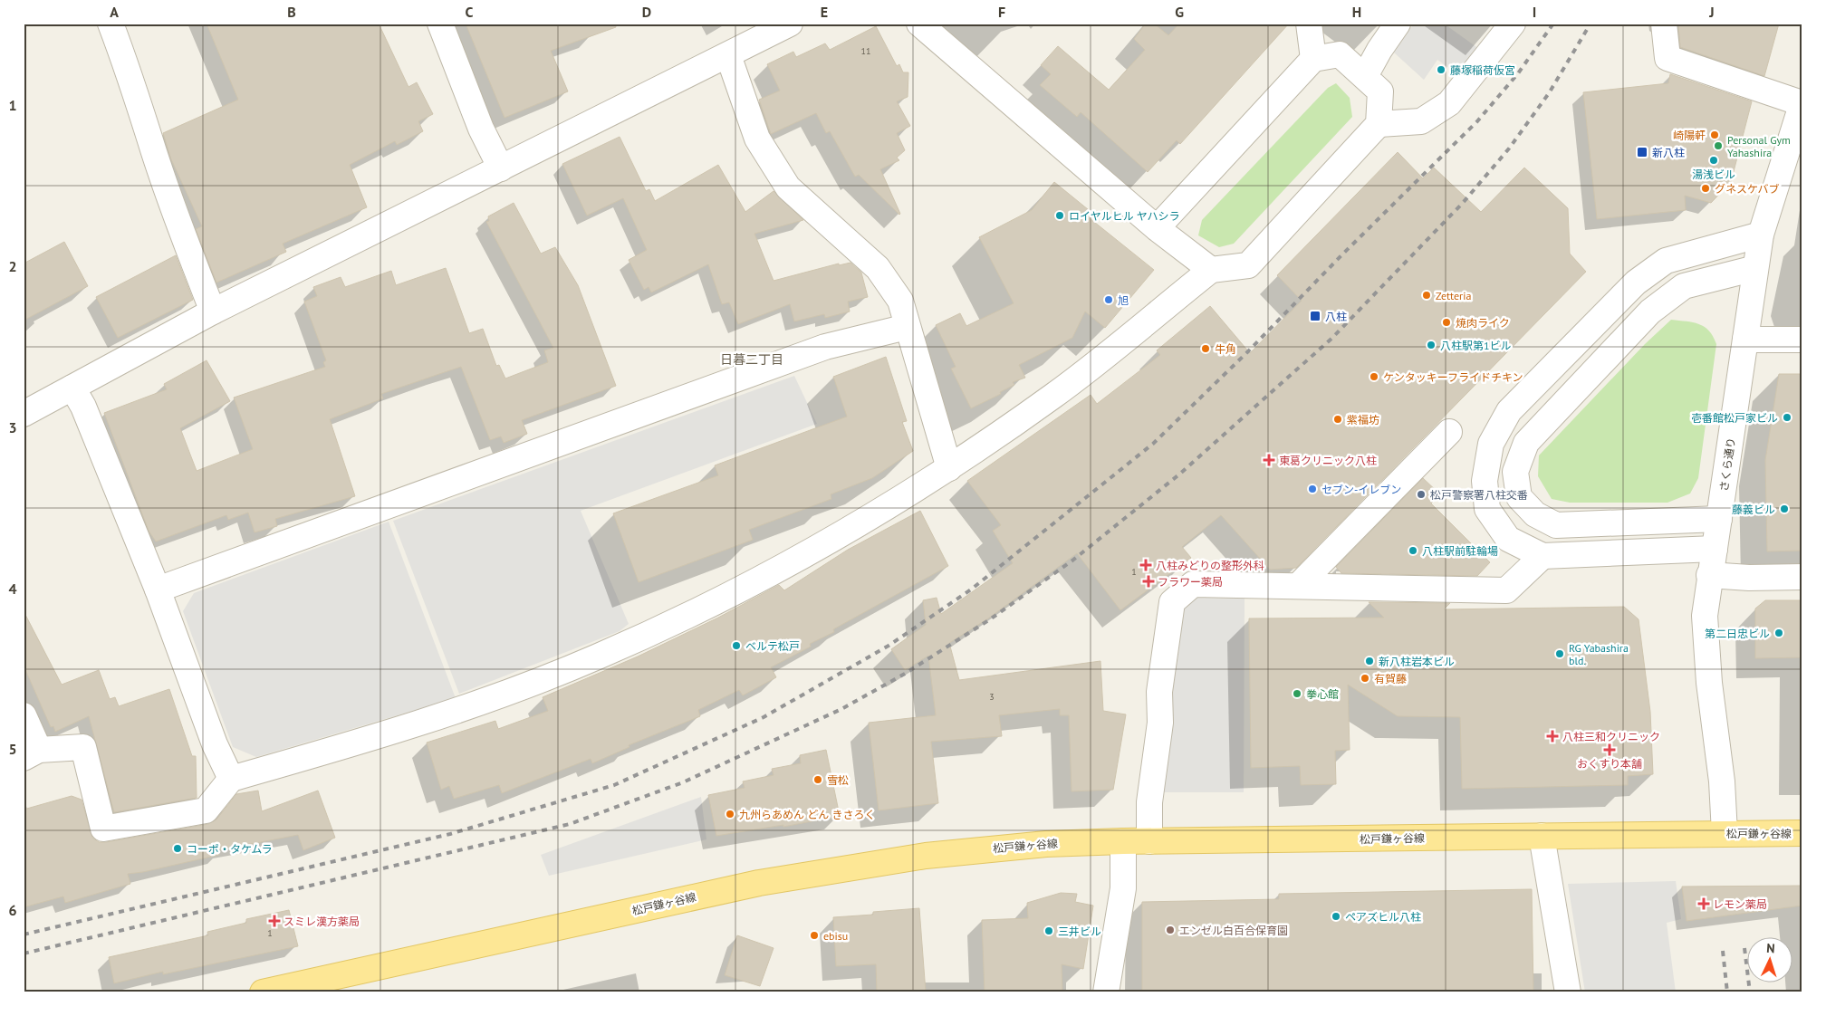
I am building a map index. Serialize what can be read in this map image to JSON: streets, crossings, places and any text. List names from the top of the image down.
{
  "streets": {
    "main road": ["松戸鎌ヶ谷線"],
    "street": ["さくら通り"]
  },
  "crossings": [
    ["さくら通り", "松戸鎌ヶ谷線"]
  ],
  "districts": ["日暮二丁目"],
  "places": {
    "other": [
      "藤塚稲荷仮宮",
      "崎陽軒",
      "Personal Gym Yahashira",
      "湯浅ビル",
      "グネスケバブ",
      "ロイヤルヒル ヤハシラ",
      "Zetteria",
      "旭",
      "焼肉ライク",
      "八柱駅第1ビル",
      "牛角",
      "ケンタッキーフライドチキン",
      "壱番館松戸家ビル",
      "紫福坊",
      "セブン-イレブン",
      "松戸警察署八柱交番",
      "藤義ビル",
      "八柱駅前駐輪場",
      "第二日忠ビル",
      "ベルテ松戸",
      "RG Yabashira bld.",
      "新八柱岩本ビル",
      "有賀藤",
      "拳心館",
      "雪松",
      "九州らあめん どん きさろく",
      "コーポ・タケムラ",
      "ペアズヒル八柱",
      "エンゼル白百合保育園",
      "三井ビル",
      "ebisu"
    ],
    "transit": ["新八柱", "八柱"],
    "health": [
      "東葛クリニック八柱",
      "八柱みどりの整形外科",
      "フラワー薬局",
      "八柱三和クリニック",
      "おくすり本舗",
      "レモン薬局",
      "スミレ漢方薬局"
    ]
  },
  "house_numbers": [
    "11",
    "1",
    "3",
    "1"
  ],
  "north": "top",
  "grid": {
    "columns": [
      "A",
      "B",
      "C",
      "D",
      "E",
      "F",
      "G",
      "H",
      "I",
      "J"
    ],
    "rows": [
      "1",
      "2",
      "3",
      "4",
      "5",
      "6"
    ]
  }
}
